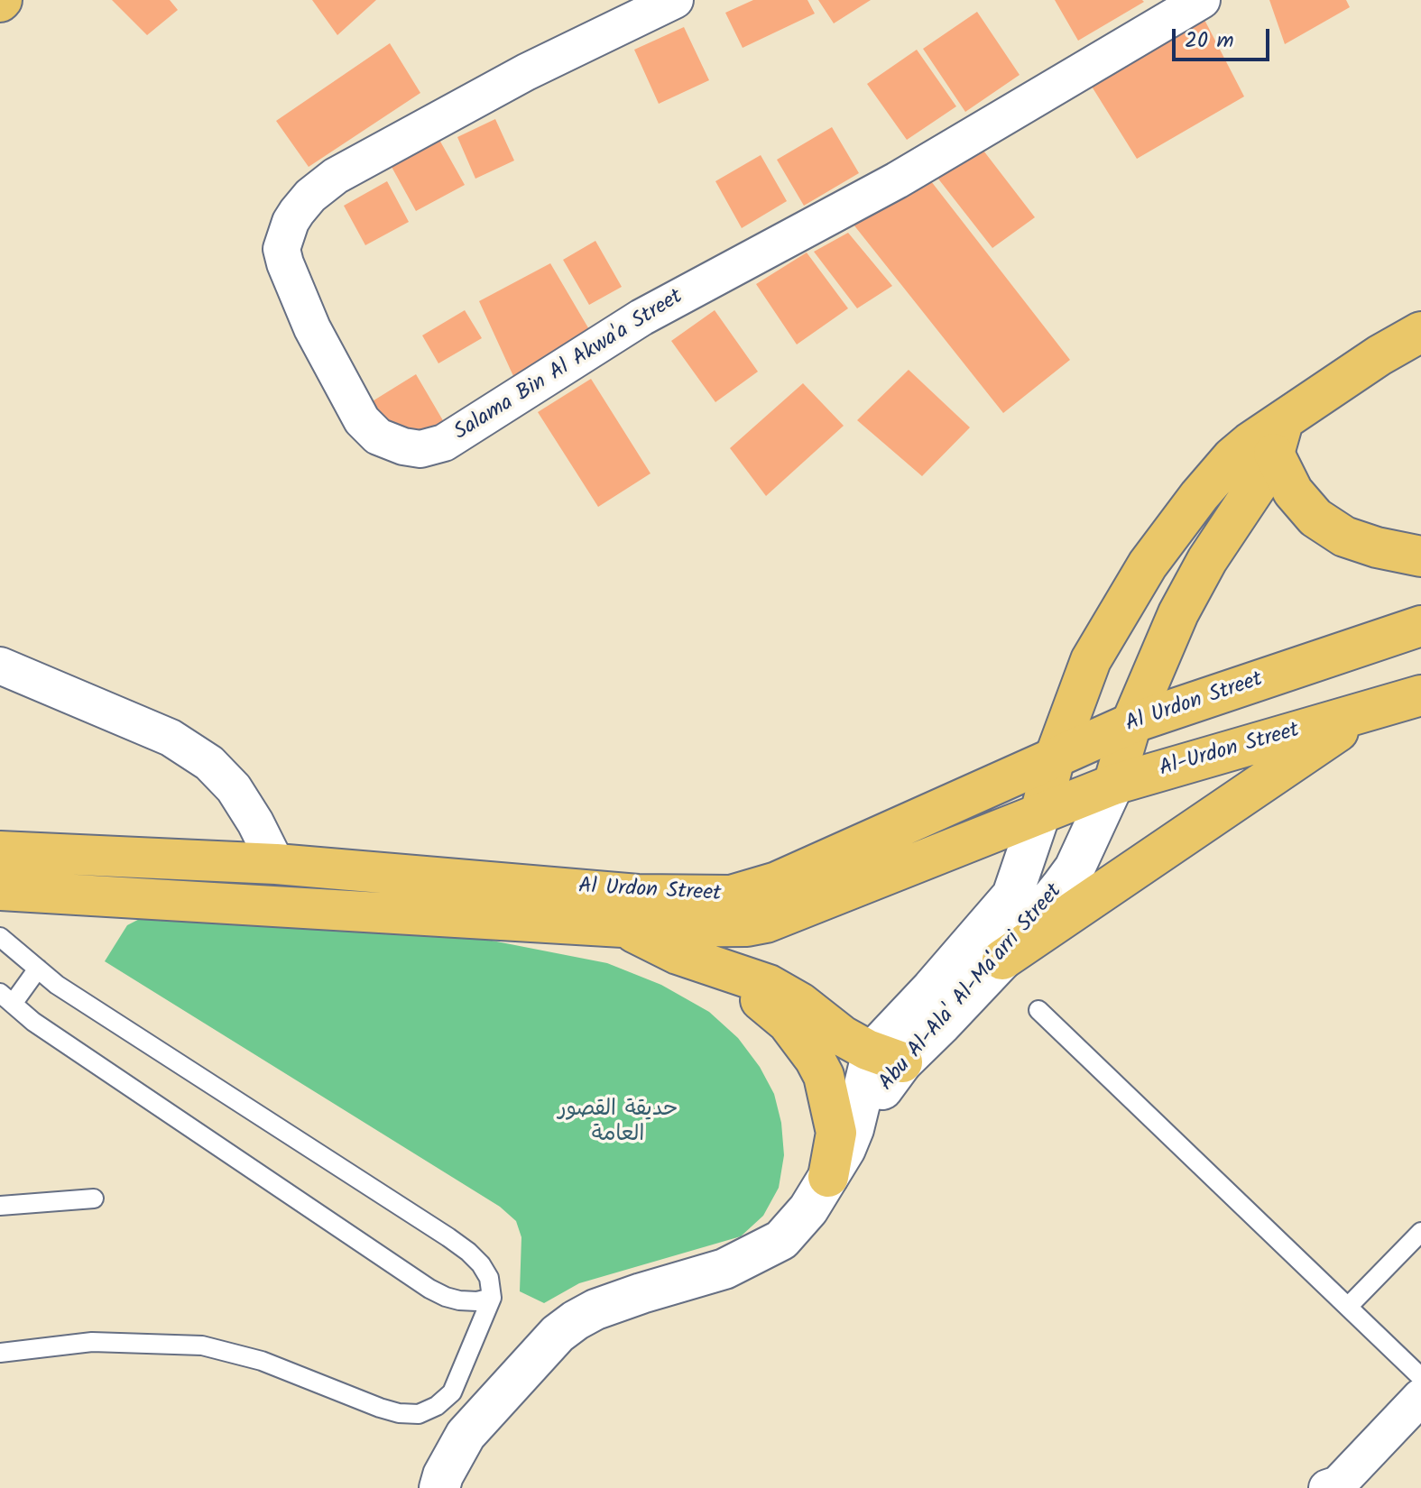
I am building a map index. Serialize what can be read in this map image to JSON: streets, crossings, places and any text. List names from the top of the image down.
{
  "streets": {
    "main road": ["Al Urdon Street", "Al-Urdon Street", "Abu Al-Ala' Al-Maʻarri Street"],
    "street": ["Salama Bin Al Akwa'a Street"]
  },
  "crossings": [
    ["Al Urdon Street", "Al-Urdon Street"],
    ["Al Urdon Street", "Abu Al-Ala' Al-Maʻarri Street"],
    ["Al-Urdon Street", "Abu Al-Ala' Al-Maʻarri Street"]
  ],
  "parks": ["حديقة القصور العامة"],
  "scale_bar": "20 m"
}
